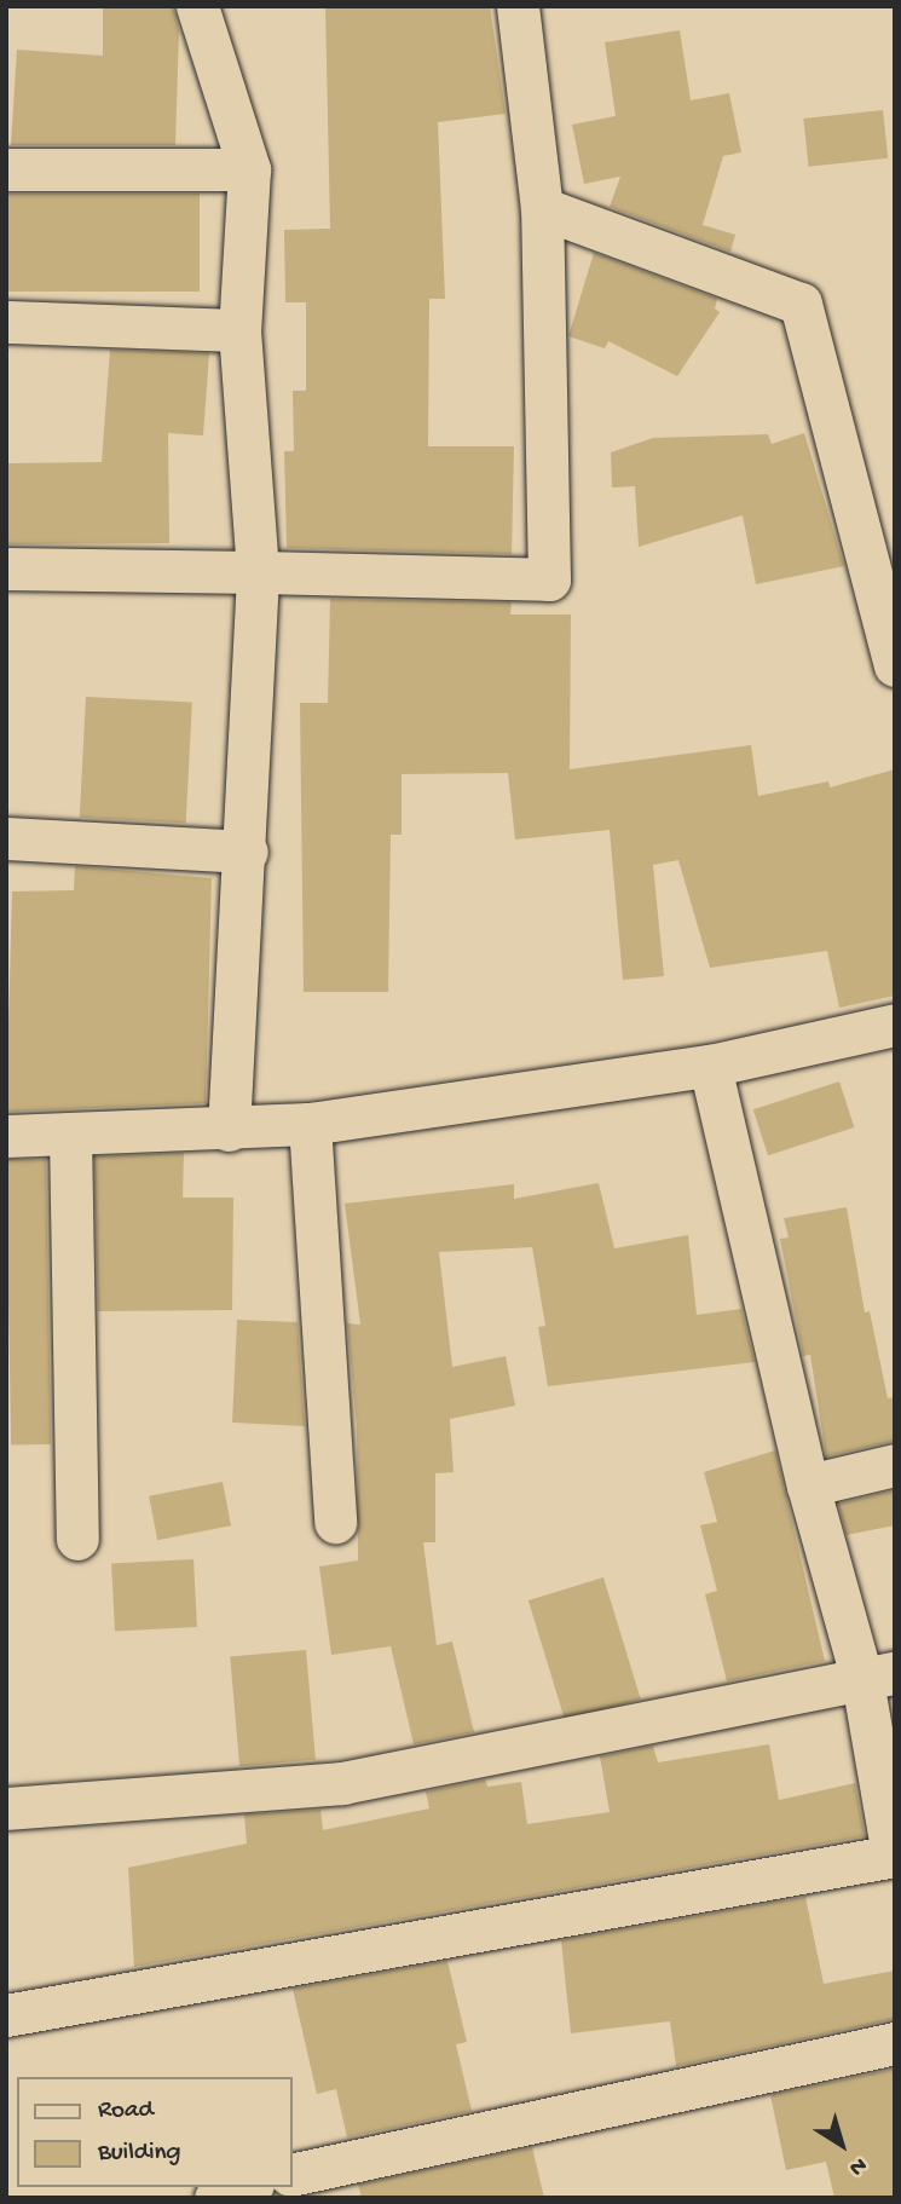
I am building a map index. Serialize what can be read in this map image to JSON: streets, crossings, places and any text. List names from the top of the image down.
{
  "legend": ["Road", "Building"],
  "north": "bottom right"
}
